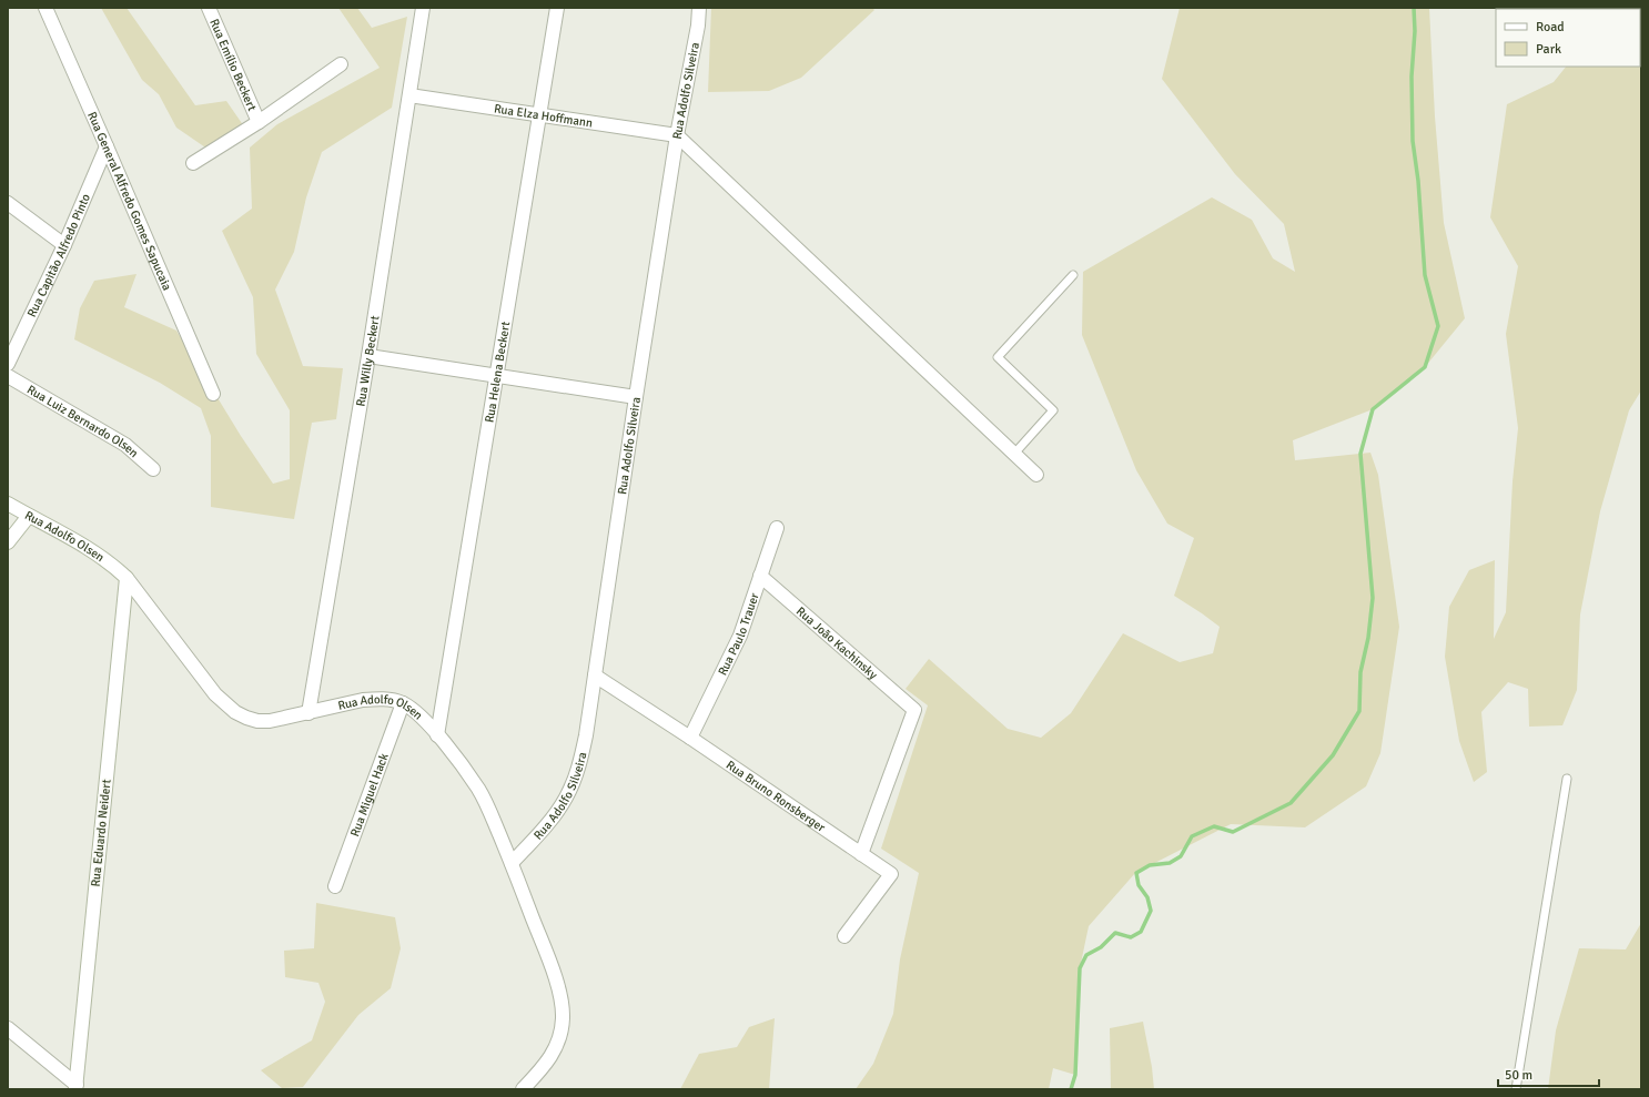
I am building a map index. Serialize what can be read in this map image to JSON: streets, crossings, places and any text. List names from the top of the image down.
{
  "streets": {
    "street": [
      "Rua Emílio Beckert",
      "Rua Adolfo Silveira",
      "Rua Elza Hoffmann",
      "Rua General Alfredo Gomes Sapucaia",
      "Rua Capitão Alfredo Pinto",
      "Rua Willy Beckert",
      "Rua Helena Beckert",
      "Rua Luiz Bernardo Olsen",
      "Rua Adolfo Olsen",
      "Rua Paulo Trauer",
      "Rua João Kachinsky",
      "Rua Miguel Hack",
      "Rua Bruno Ronsberger",
      "Rua Eduardo Neidert"
    ]
  },
  "crossings": [
    ["Rua Adolfo Silveira", "Rua Elza Hoffmann"],
    ["Rua Adolfo Silveira", "Rua Adolfo Olsen"],
    ["Rua Adolfo Silveira", "Rua Bruno Ronsberger"],
    ["Rua Elza Hoffmann", "Rua Willy Beckert"],
    ["Rua Elza Hoffmann", "Rua Helena Beckert"],
    ["Rua General Alfredo Gomes Sapucaia", "Rua Capitão Alfredo Pinto"],
    ["Rua Willy Beckert", "Rua Adolfo Olsen"],
    ["Rua Helena Beckert", "Rua Adolfo Olsen"],
    ["Rua Adolfo Olsen", "Rua Miguel Hack"],
    ["Rua Adolfo Olsen", "Rua Eduardo Neidert"],
    ["Rua Paulo Trauer", "Rua João Kachinsky"],
    ["Rua Paulo Trauer", "Rua Bruno Ronsberger"],
    ["Rua João Kachinsky", "Rua Bruno Ronsberger"]
  ],
  "legend": ["Road", "Park"],
  "scale_bar": "50 m"
}
